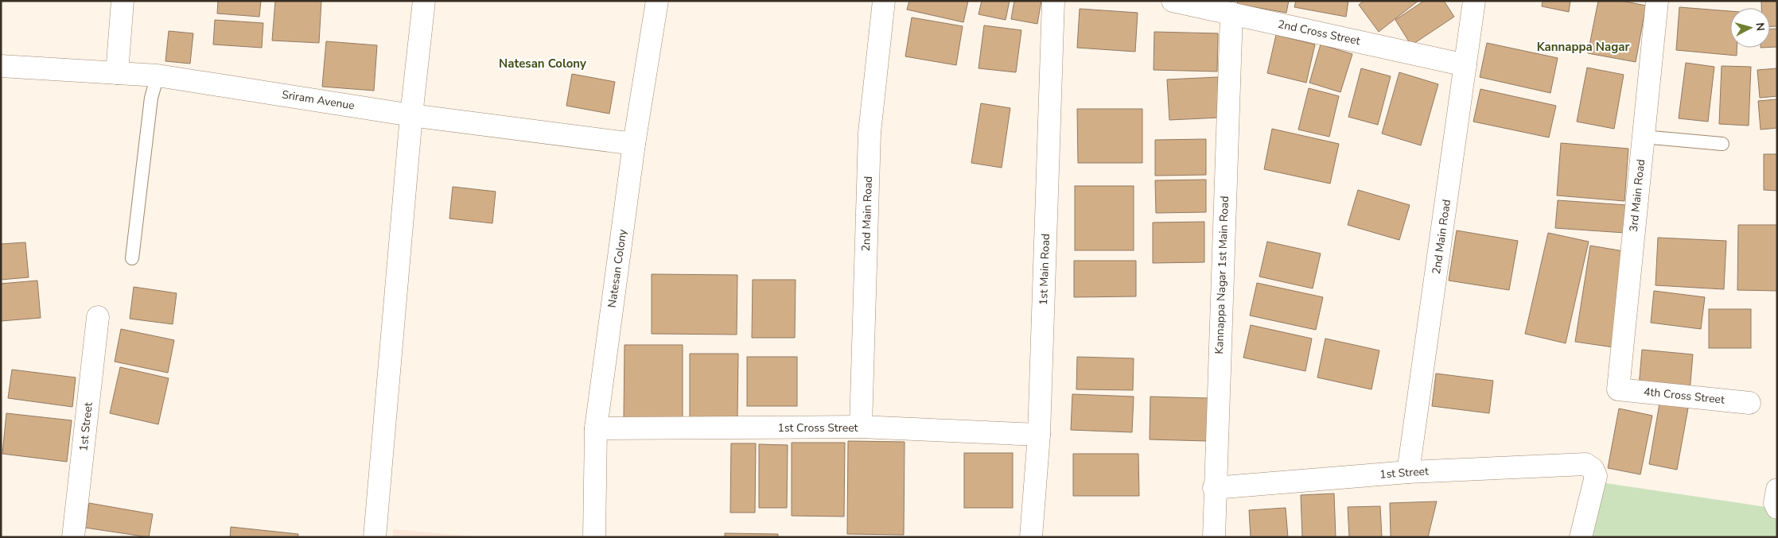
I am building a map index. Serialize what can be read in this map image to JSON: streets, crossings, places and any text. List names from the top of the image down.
{
  "streets": {
    "street": [
      "2nd Cross Street",
      "Sriram Avenue",
      "3rd Main Road",
      "2nd Main Road",
      "Natesan Colony",
      "1st Main Road",
      "Kannappa Nagar 1st Main Road",
      "4th Cross Street",
      "1st Street",
      "1st Cross Street"
    ]
  },
  "crossings": [
    ["2nd Cross Street", "2nd Main Road"],
    ["2nd Cross Street", "Kannappa Nagar 1st Main Road"],
    ["Sriram Avenue", "Natesan Colony"],
    ["3rd Main Road", "4th Cross Street"],
    ["2nd Main Road", "1st Street"],
    ["2nd Main Road", "1st Cross Street"],
    ["Natesan Colony", "1st Cross Street"],
    ["1st Main Road", "1st Cross Street"],
    ["Kannappa Nagar 1st Main Road", "1st Street"]
  ],
  "districts": ["Kannappa Nagar", "Natesan Colony"],
  "north": "right"
}
